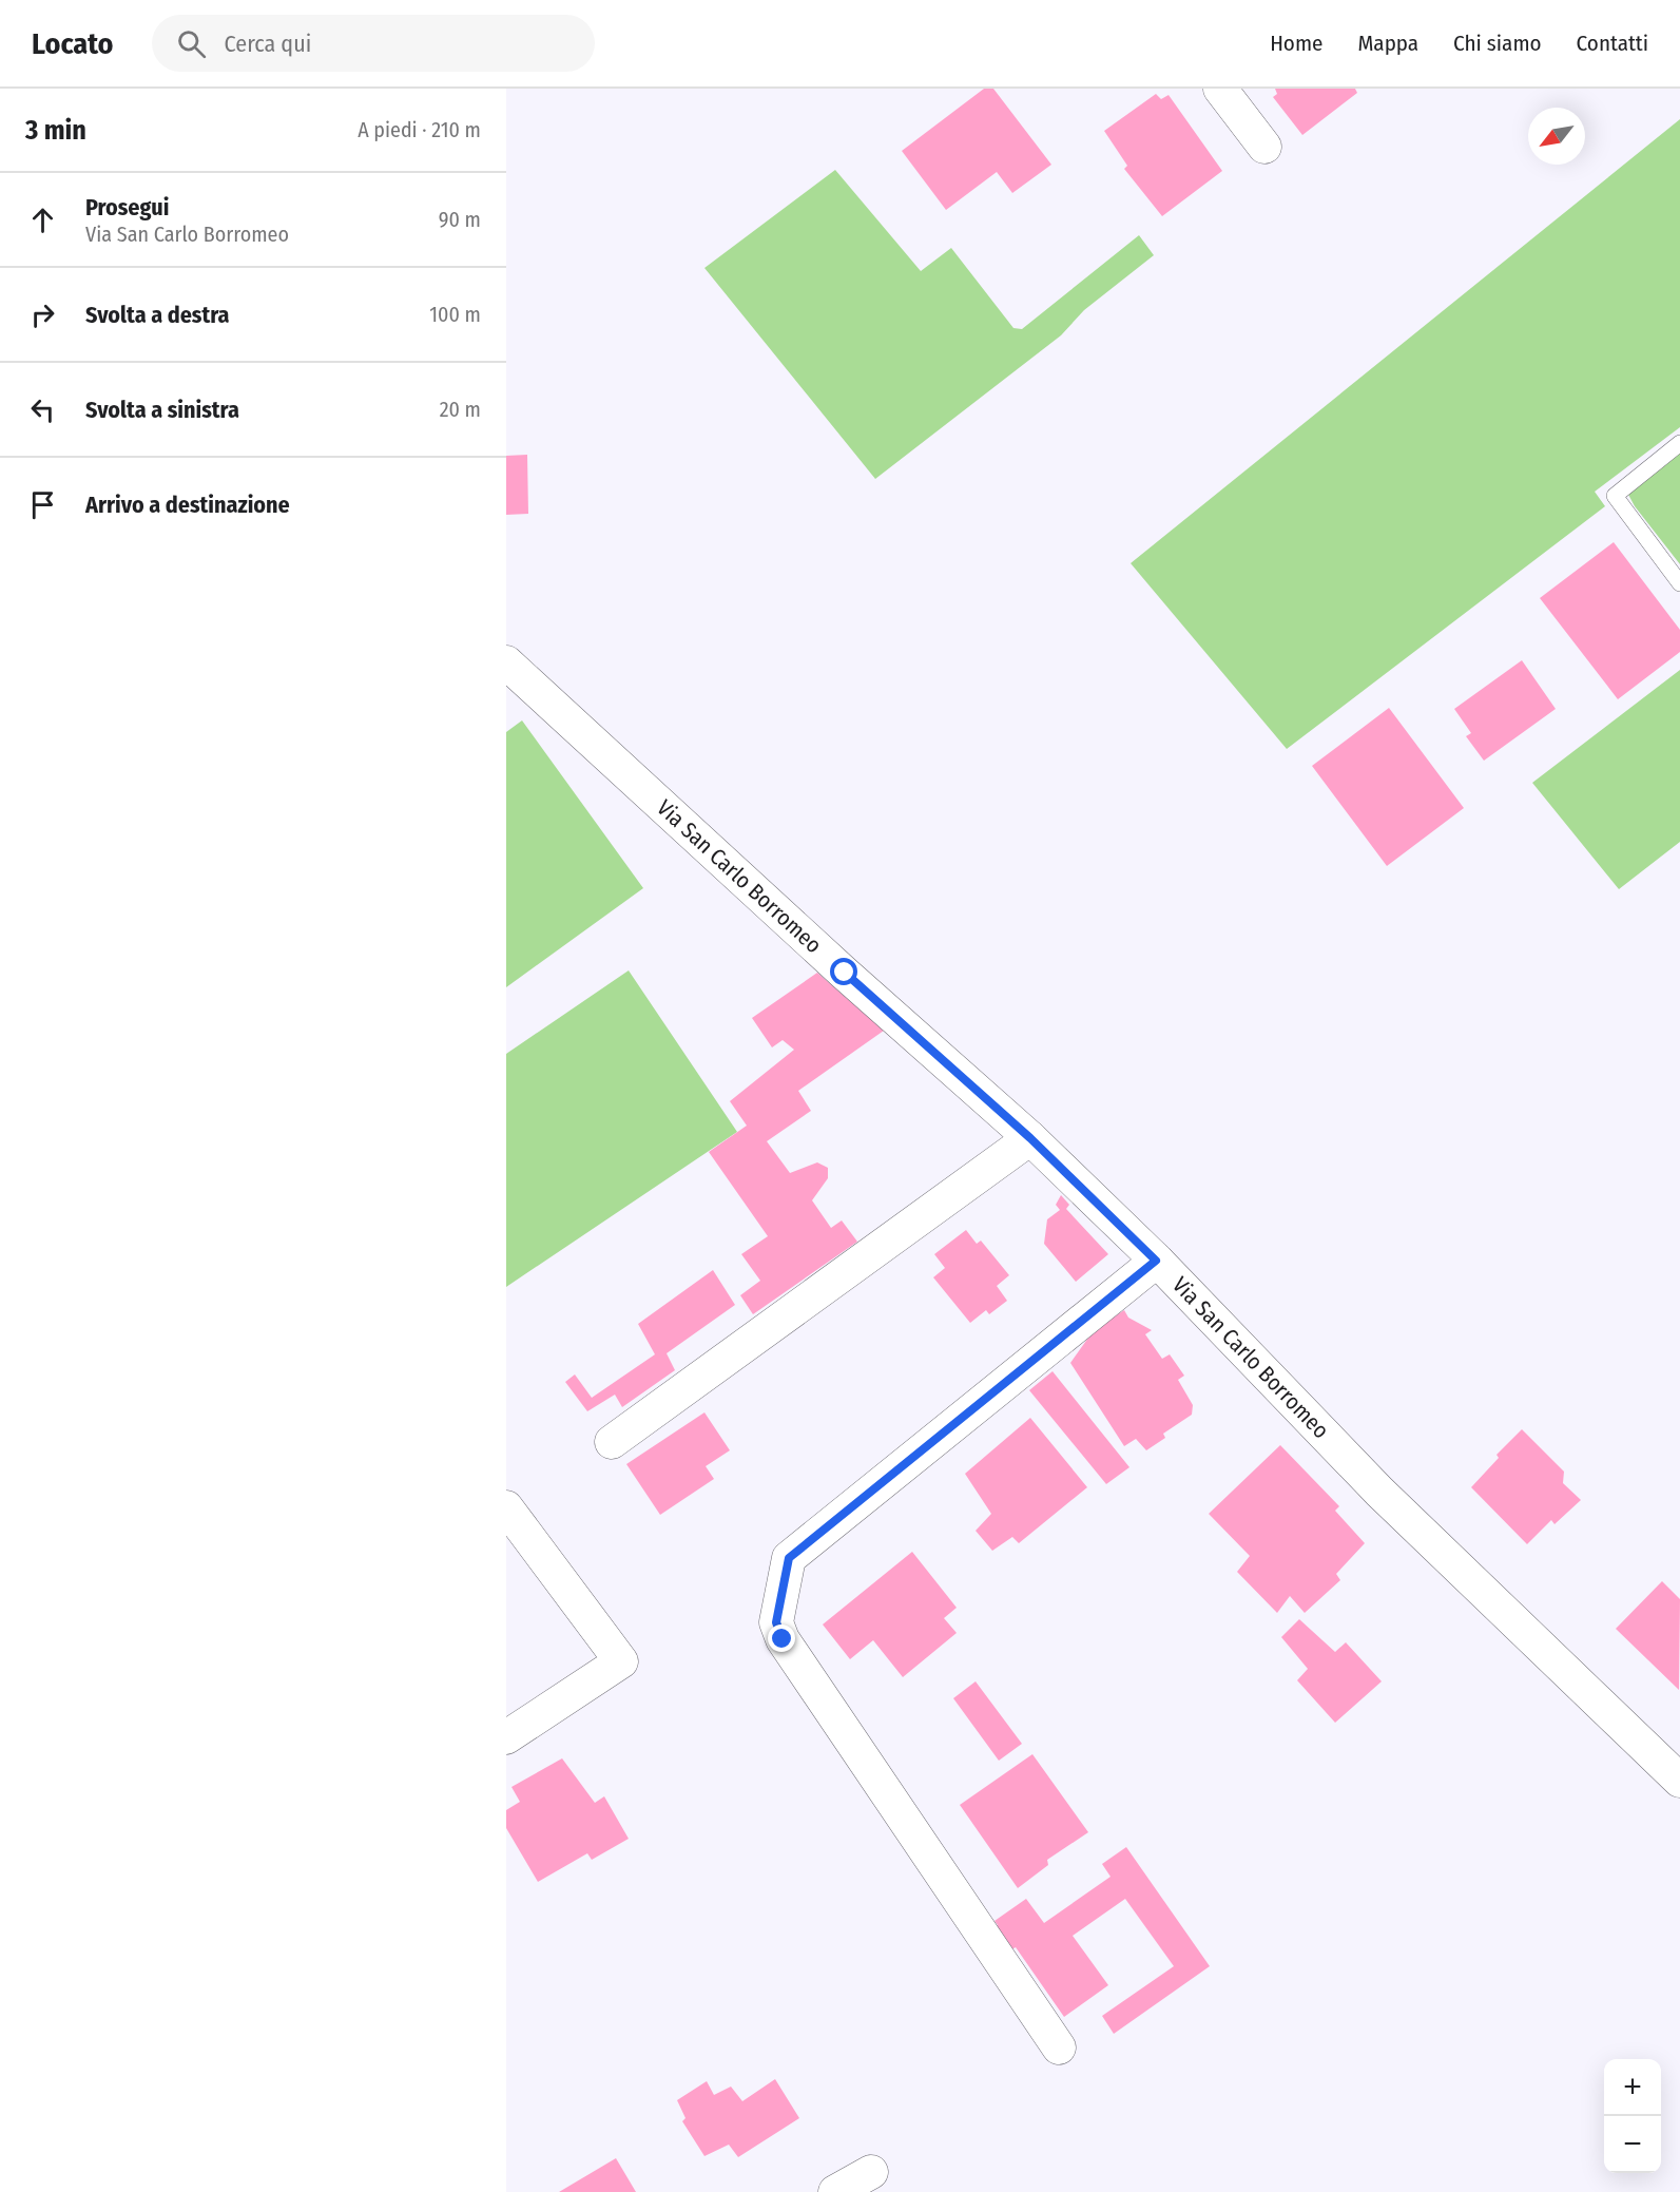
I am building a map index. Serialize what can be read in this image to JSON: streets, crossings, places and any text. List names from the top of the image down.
{
  "streets": {
    "street": ["Via San Carlo Borromeo"]
  },
  "north": "bottom left",
  "page": {
    "header": "Locato",
    "search": "Cerca qui",
    "nav": [
      "Home",
      "Mappa",
      "Chi siamo",
      "Contatti"
    ],
    "heading": ["3 min", "A piedi · 210 m"],
    "list": [
      ["Prosegui", "Via San Carlo Borromeo", "90 m"],
      ["Svolta a destra", "100 m"],
      ["Svolta a sinistra", "20 m"],
      "Arrivo a destinazione"
    ],
    "map_buttons": ["+", "−"]
  }
}
